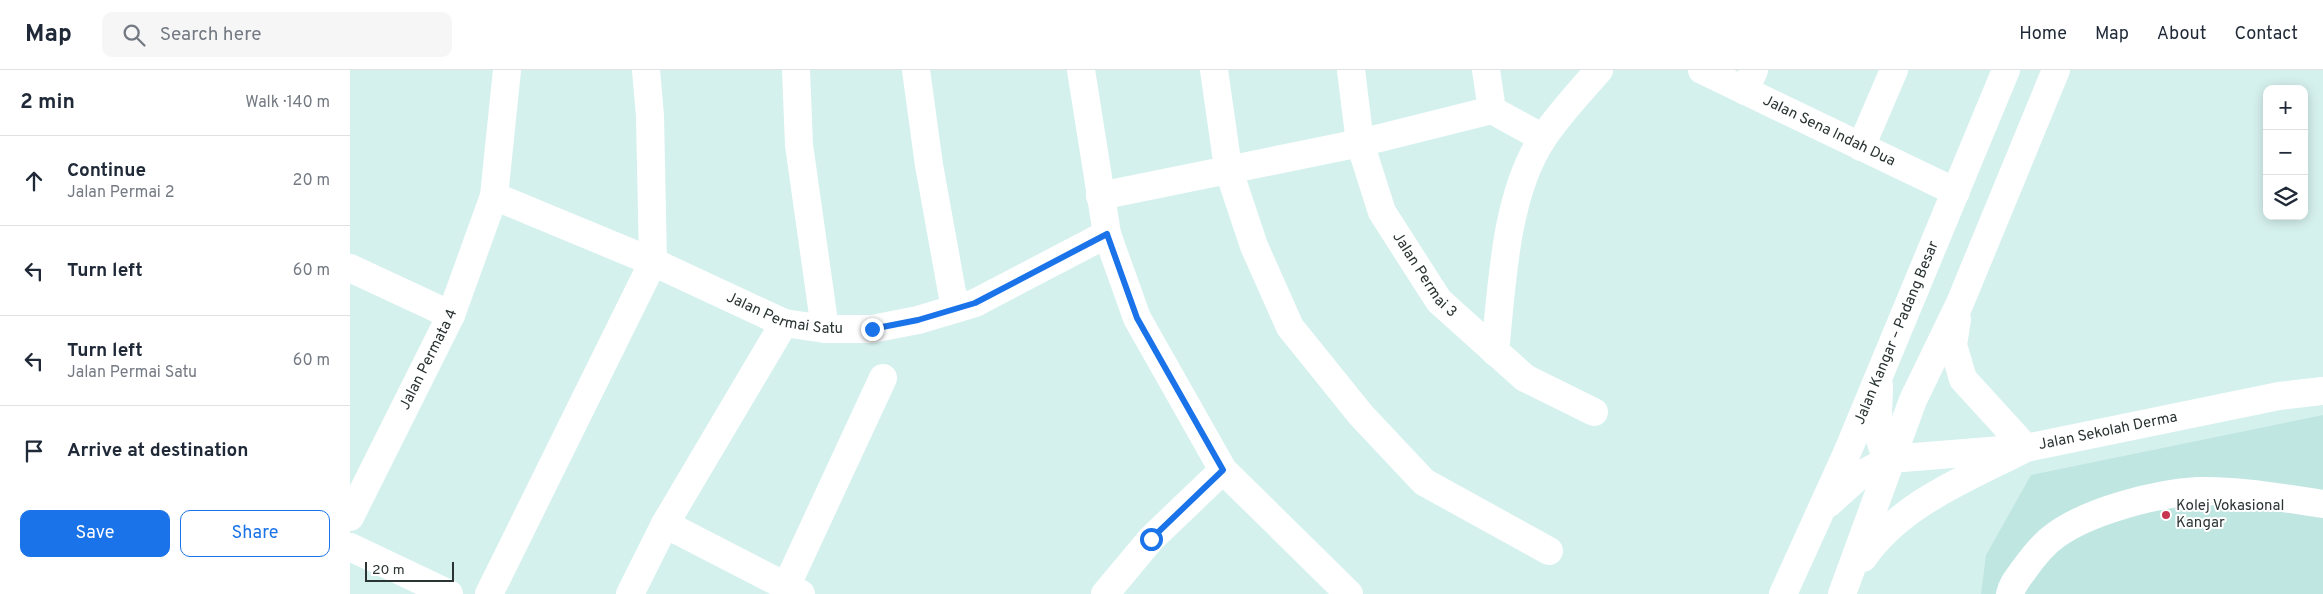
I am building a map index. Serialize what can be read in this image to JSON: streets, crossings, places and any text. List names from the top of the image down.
{
  "streets": {
    "main road": [
      "Jalan Sena Indah Dua",
      "Jalan Permai 3",
      "Jalan Permai Satu",
      "Jalan Kangar – Padang Besar",
      "Jalan Permata 4",
      "Jalan Sekolah Derma"
    ]
  },
  "crossings": [
    ["Jalan Sena Indah Dua", "Jalan Kangar – Padang Besar"],
    ["Jalan Permai Satu", "Jalan Permata 4"]
  ],
  "places": ["Kolej Vokasional Kangar"],
  "scale_bar": "20 m",
  "page": {
    "header": "Map",
    "search": "Search here",
    "nav": [
      "Home",
      "Map",
      "About",
      "Contact"
    ],
    "heading": ["2 min", "Walk · 140 m"],
    "map_buttons": ["+", "−"],
    "list": [
      ["Continue", "Jalan Permai 2", "20 m"],
      ["Turn left", "60 m"],
      ["Turn left", "Jalan Permai Satu", "60 m"],
      "Arrive at destination"
    ],
    "buttons": ["Save", "Share"],
    "scale": "20 m"
  }
}
